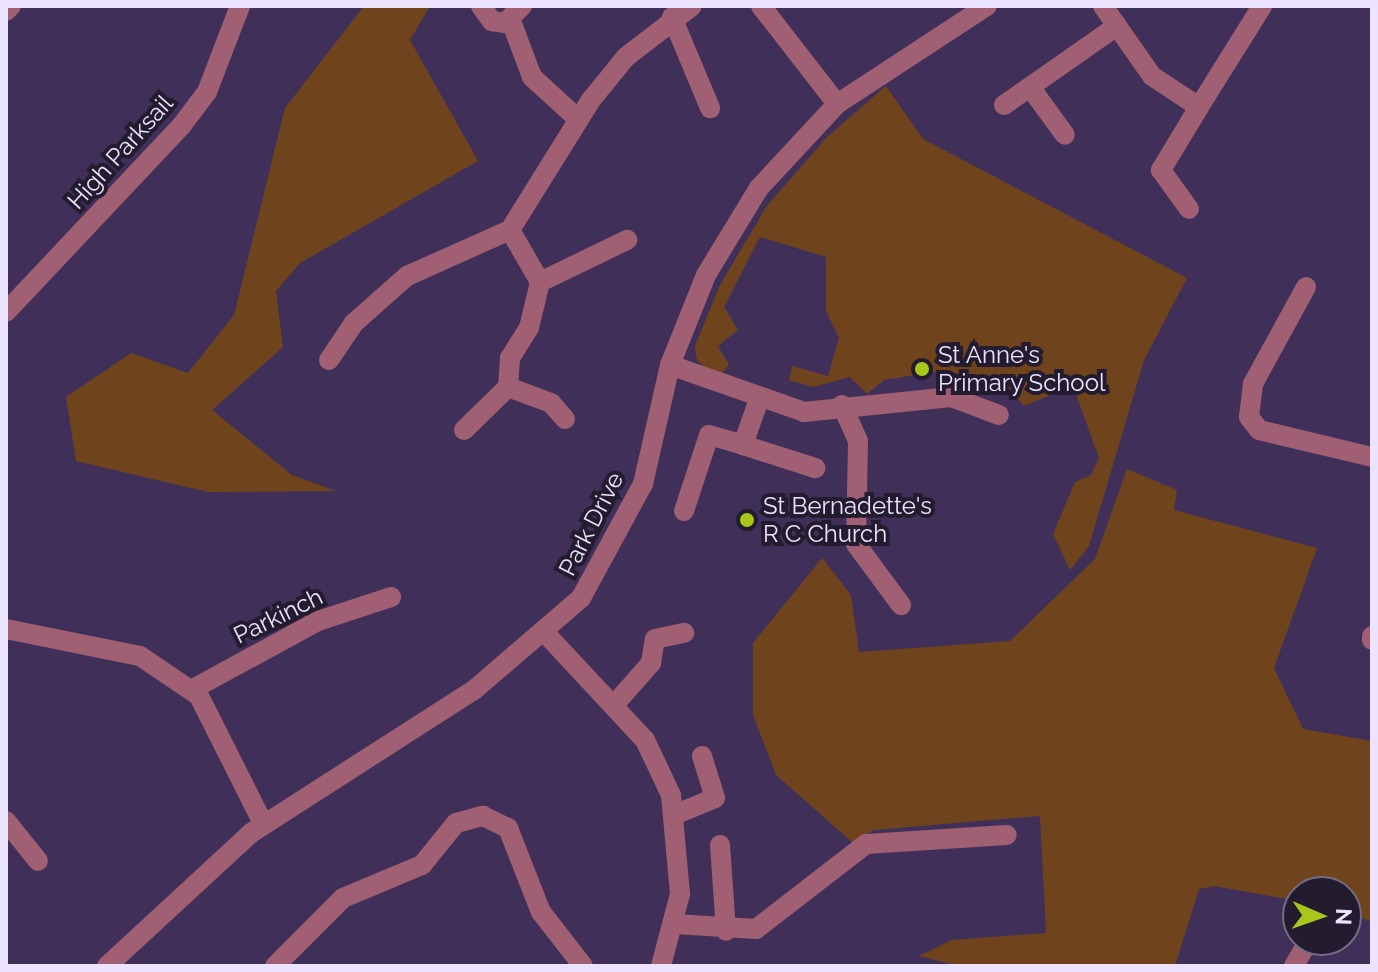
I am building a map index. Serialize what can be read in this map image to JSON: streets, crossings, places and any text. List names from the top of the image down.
{
  "streets": {
    "street": ["High Parksail", "Park Drive", "Parkinch"]
  },
  "places": ["St Anne's Primary School", "St Bernadette's R C Church"],
  "north": "right"
}
